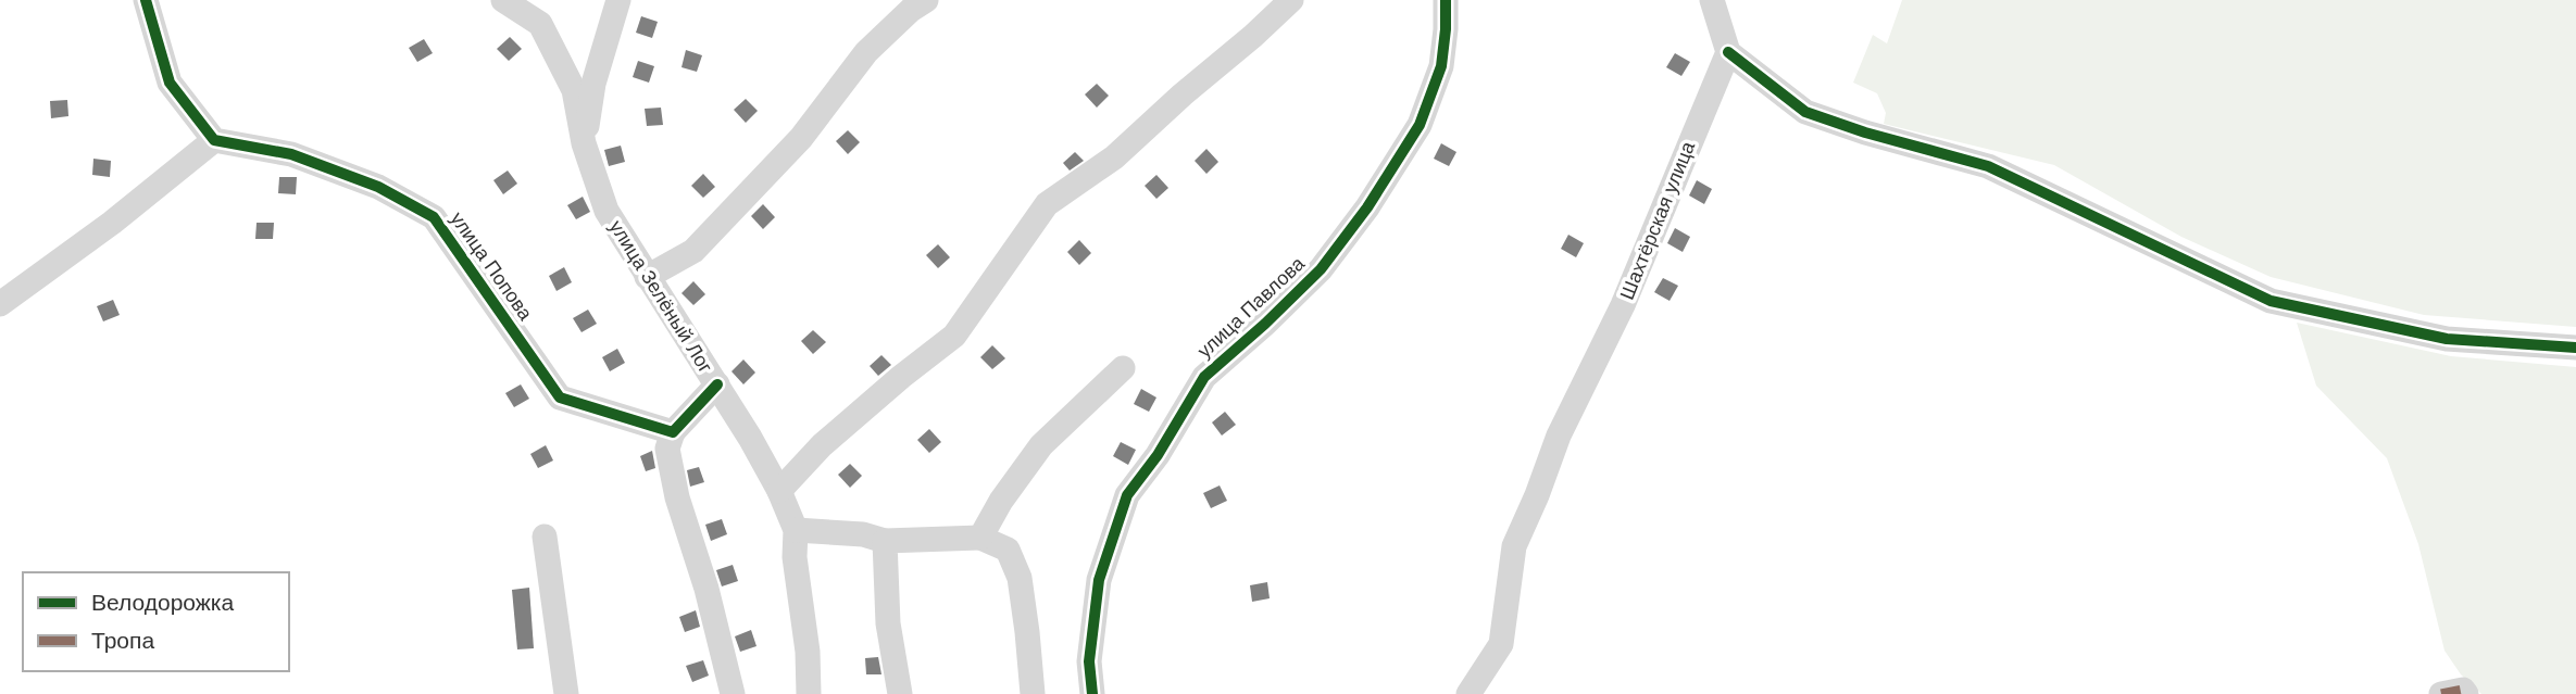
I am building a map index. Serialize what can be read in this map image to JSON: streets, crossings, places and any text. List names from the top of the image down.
{
  "streets": {
    "street": [
      "Шахтёрская улица",
      "улица Попова",
      "улица Зелёный Лог",
      "улица Павлова"
    ]
  },
  "legend": ["Велодорожка", "Тропа"]
}
